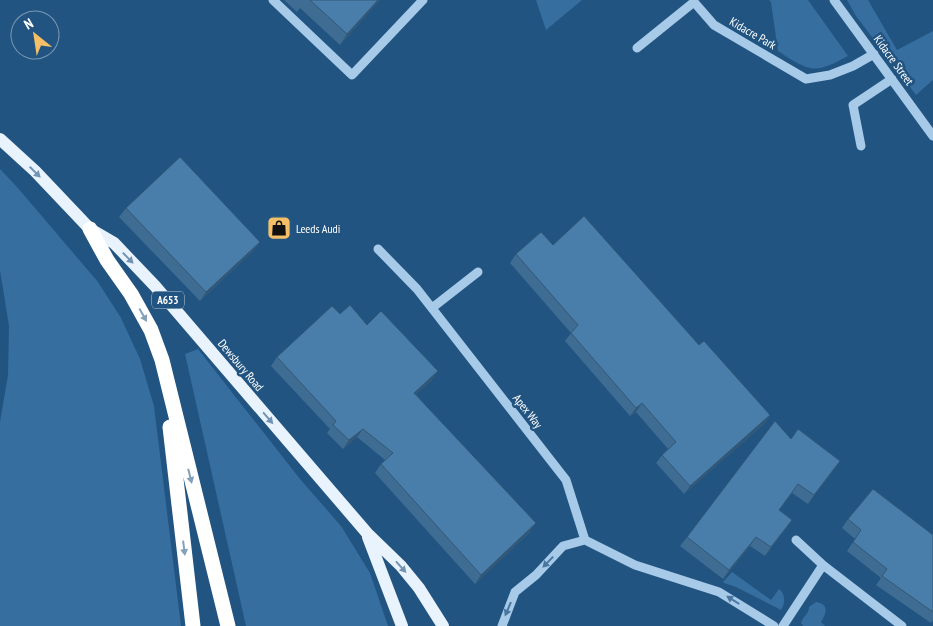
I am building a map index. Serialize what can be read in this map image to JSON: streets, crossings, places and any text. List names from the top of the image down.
{
  "streets": {
    "main road": ["A653", "Dewsbury Road"],
    "street": ["Kidacre Park", "Kidacre Street", "Apex Way"]
  },
  "crossings": [
    ["Kidacre Park", "Kidacre Street"],
    ["A653", "Dewsbury Road"]
  ],
  "one_way": ["Dewsbury Road"],
  "places": {
    "shop": ["Leeds Audi"]
  },
  "north": "top left"
}
